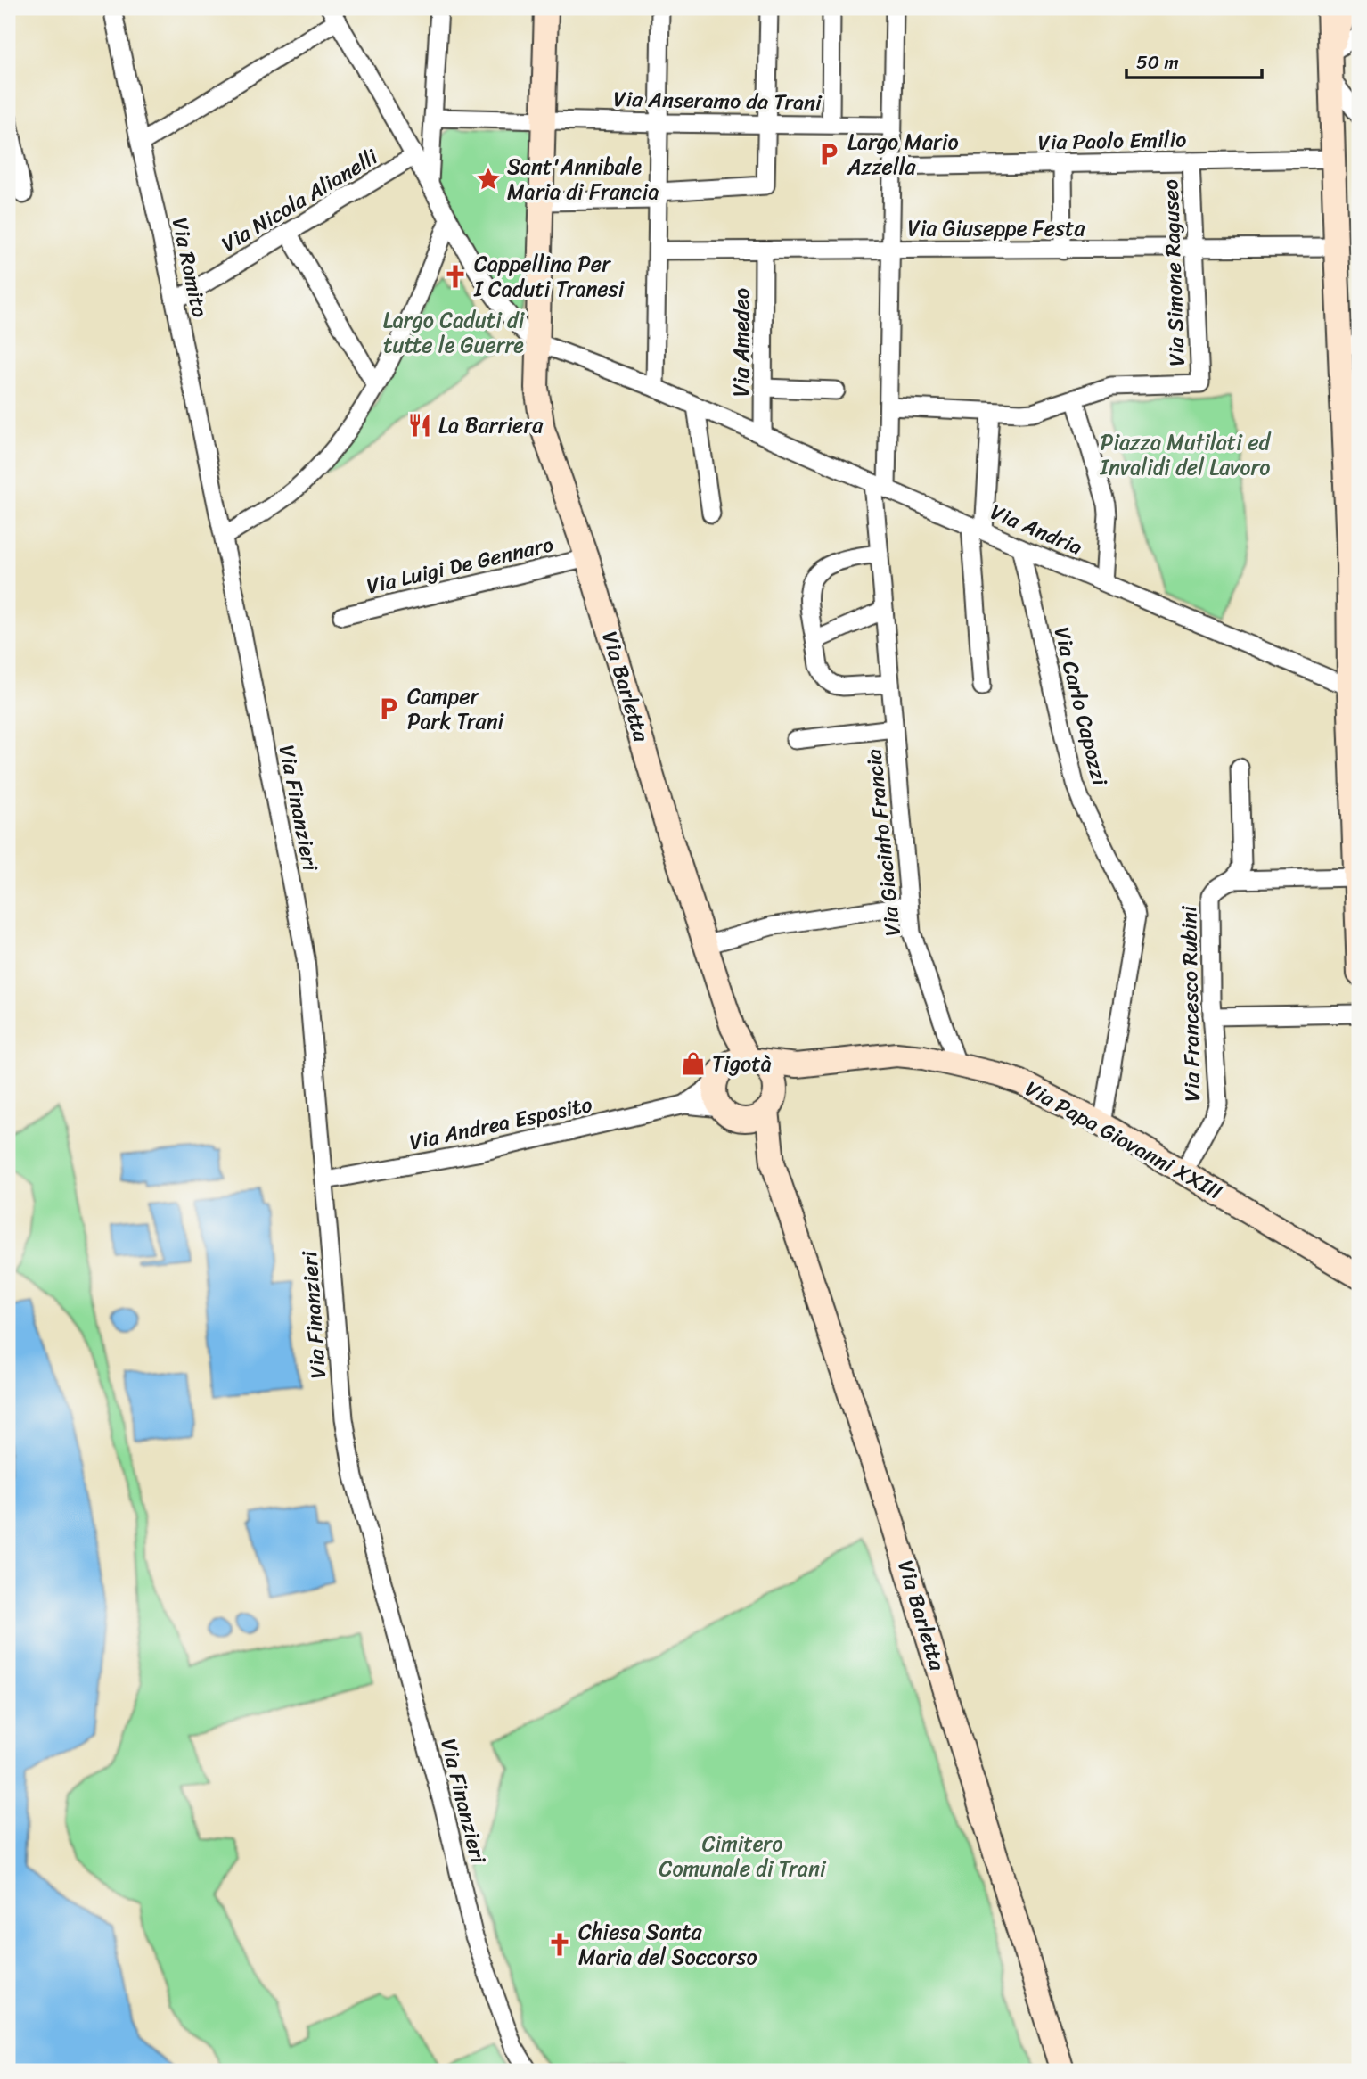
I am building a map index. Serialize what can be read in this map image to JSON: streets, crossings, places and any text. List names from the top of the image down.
{
  "streets": {
    "street": [
      "Via Anseramo da Trani",
      "Via Paolo Emilio",
      "Via Nicola Alianelli",
      "Via Giuseppe Festa",
      "Via Romito",
      "Via Simone Raguseo",
      "Via Amedeo",
      "Via Andria",
      "Via Luigi De Gennaro",
      "Via Barletta",
      "Via Carlo Capozzi",
      "Via Finanzieri",
      "Via Giacinto Francia",
      "Via Francesco Rubini",
      "Via Andrea Esposito",
      "Via Papa Giovanni XXIII"
    ]
  },
  "crossings": [
    ["Via Anseramo da Trani", "Via Barletta"],
    ["Via Anseramo da Trani", "Via Giacinto Francia"],
    ["Via Paolo Emilio", "Via Simone Raguseo"],
    ["Via Paolo Emilio", "Via Giacinto Francia"],
    ["Via Nicola Alianelli", "Via Romito"],
    ["Via Giuseppe Festa", "Via Simone Raguseo"],
    ["Via Giuseppe Festa", "Via Amedeo"],
    ["Via Giuseppe Festa", "Via Giacinto Francia"],
    ["Via Romito", "Via Finanzieri"],
    ["Via Amedeo", "Via Andria"],
    ["Via Andria", "Via Barletta"],
    ["Via Andria", "Via Carlo Capozzi"],
    ["Via Andria", "Via Giacinto Francia"],
    ["Via Luigi De Gennaro", "Via Barletta"],
    ["Via Barletta", "Via Andrea Esposito"],
    ["Via Barletta", "Via Papa Giovanni XXIII"],
    ["Via Carlo Capozzi", "Via Papa Giovanni XXIII"],
    ["Via Finanzieri", "Via Andrea Esposito"],
    ["Via Giacinto Francia", "Via Papa Giovanni XXIII"],
    ["Via Francesco Rubini", "Via Papa Giovanni XXIII"],
    ["Via Andrea Esposito", "Via Papa Giovanni XXIII"]
  ],
  "parks": ["Largo Caduti di tutte le Guerre", "Piazza Mutilati ed Invalidi del Lavoro", "Cimitero Comunale di Trani"],
  "places": {
    "parking": ["Largo Mario Azzella", "Camper Park Trani"],
    "place": ["Sant'Annibale Maria di Francia"],
    "church": ["Cappellina Per I Caduti Tranesi", "Chiesa Santa Maria del Soccorso"],
    "restaurant": ["La Barriera"],
    "shop": ["Tigotà"]
  },
  "scale_bar": "50 m"
}
